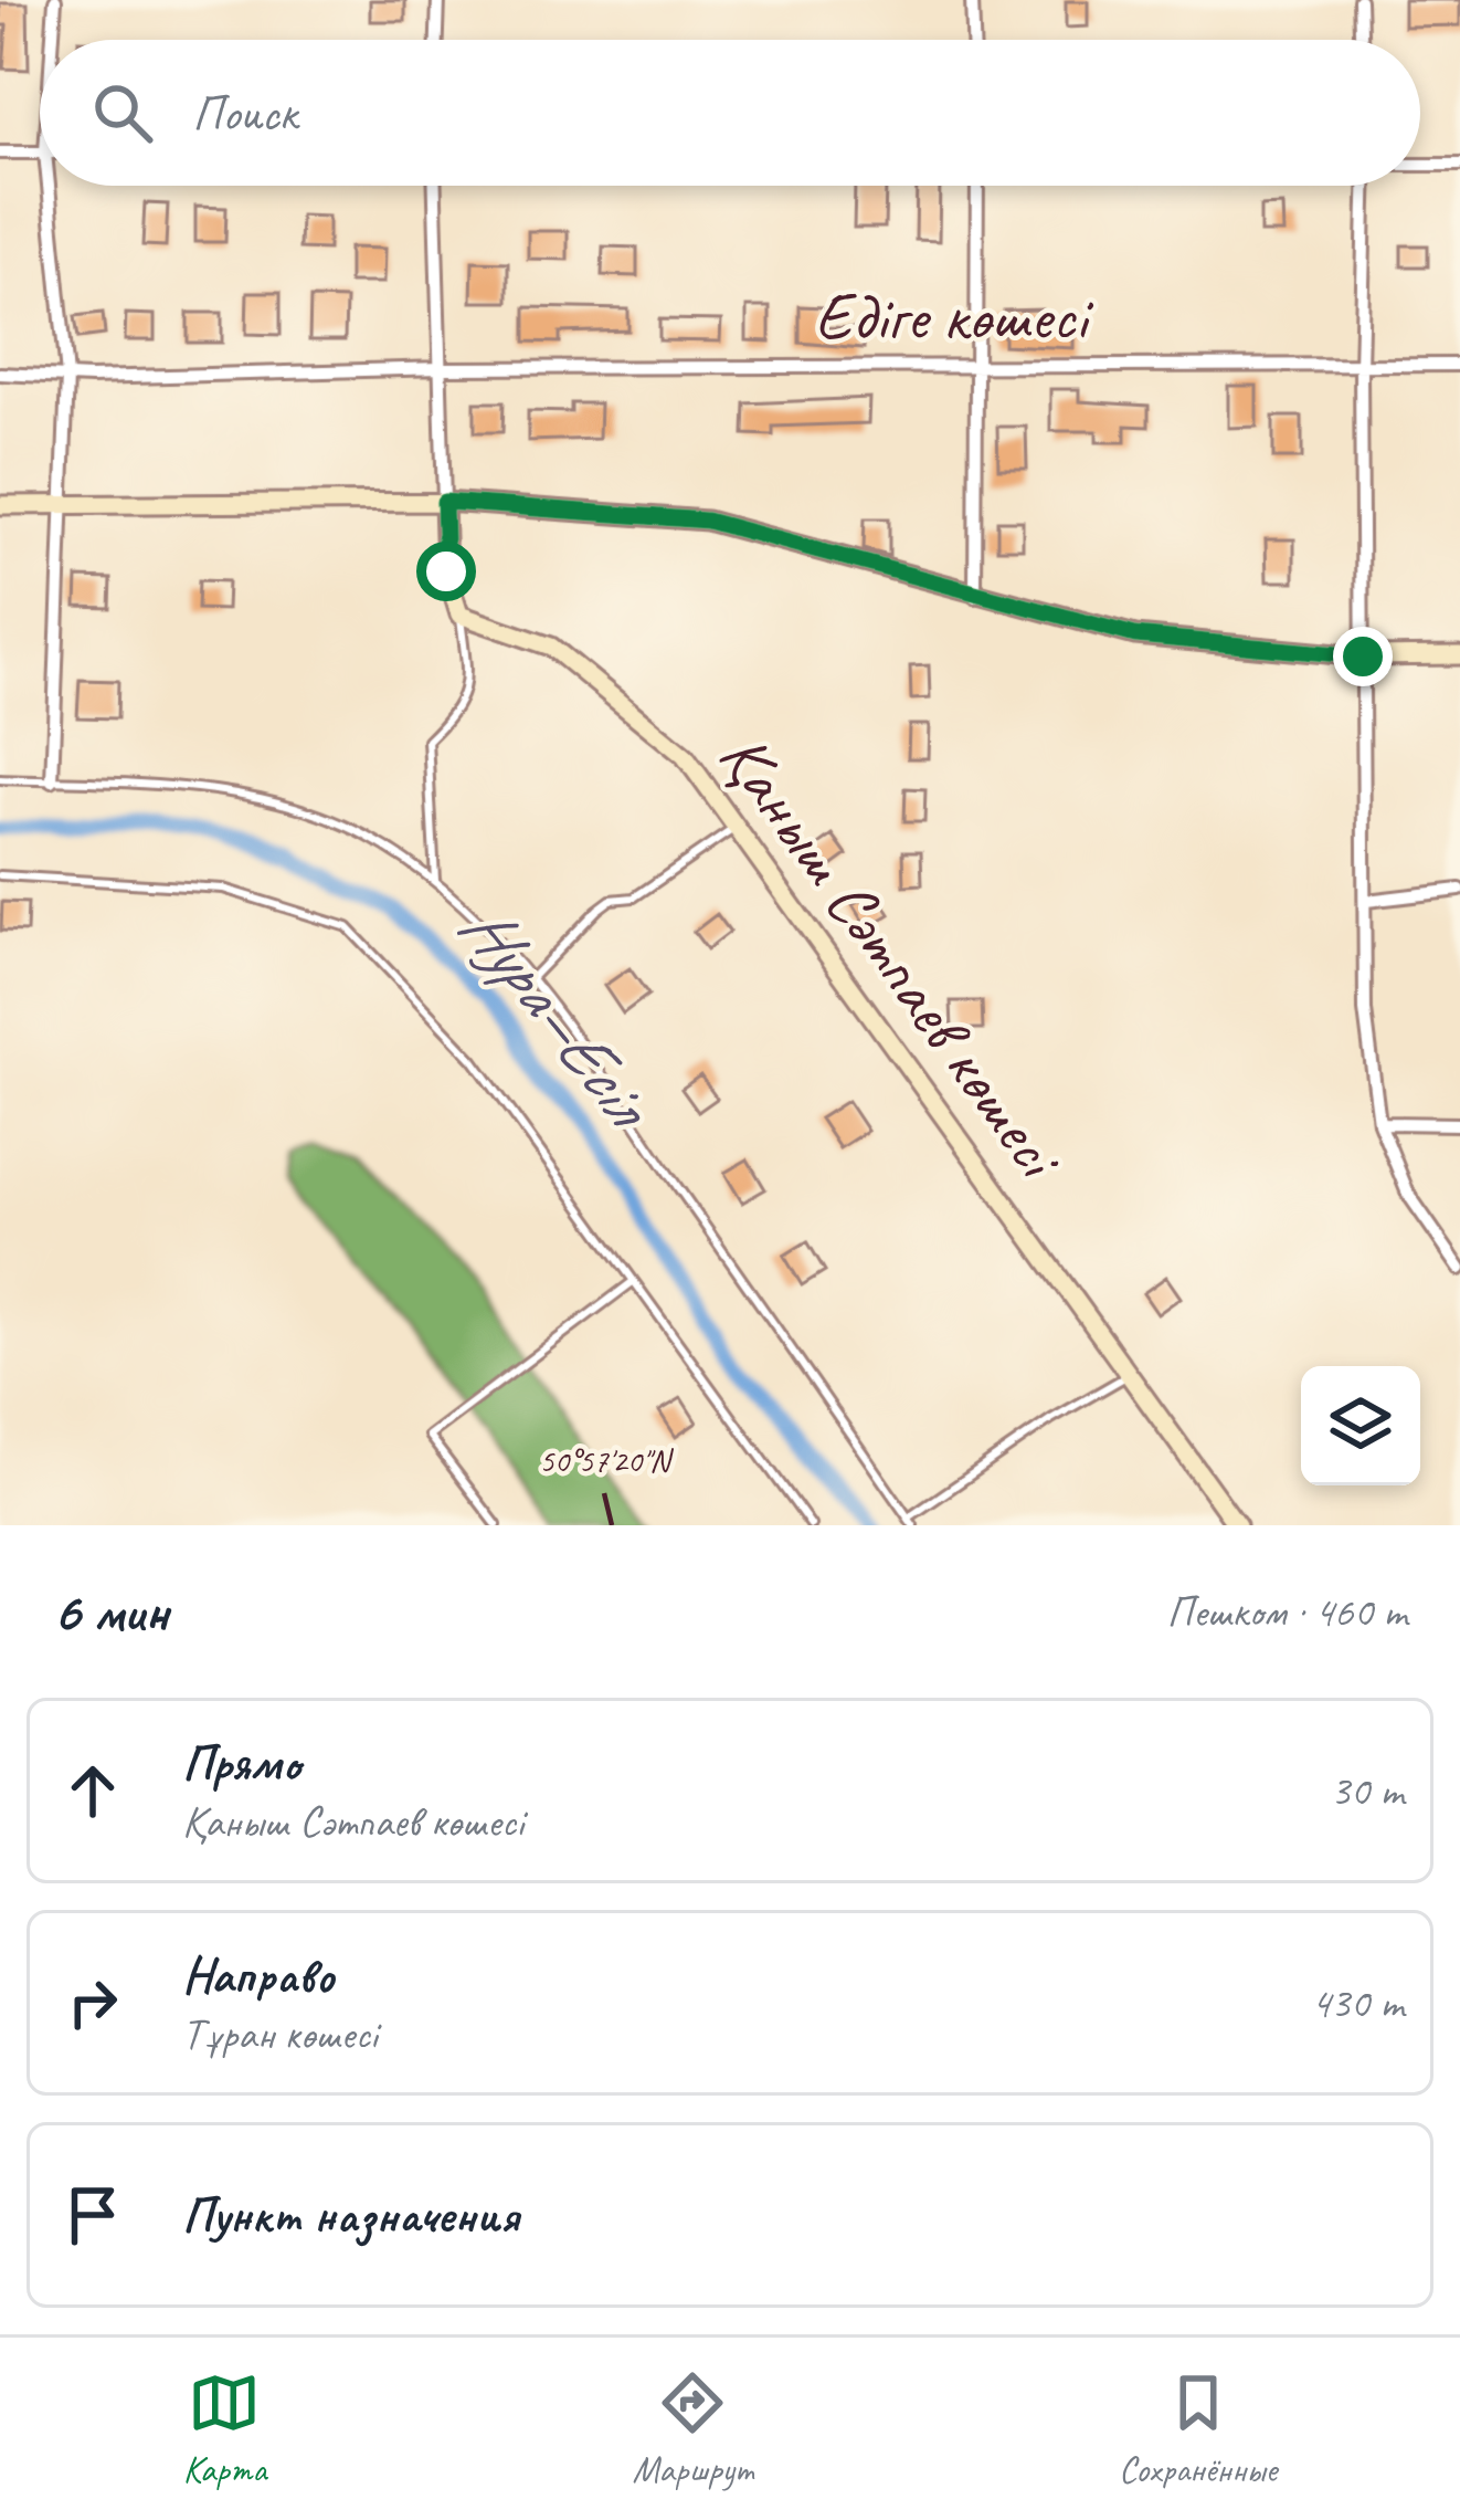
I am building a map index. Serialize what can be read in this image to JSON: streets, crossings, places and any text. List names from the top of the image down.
{
  "streets": {
    "street": ["Едіге көшесі", "Қаныш Сәтпаев көшесі"]
  },
  "water": ["Нура—Есіл"],
  "page": {
    "search": "Поиск",
    "heading": ["6 мин", "Пешком · 460 m"],
    "list": [
      ["Прямо", "Қаныш Сәтпаев көшесі", "30 m"],
      ["Направо", "Тұран көшесі", "430 m"],
      "Пункт назначения"
    ],
    "nav": ["Карта", "Маршрут", "Сохранённые"]
  },
  "coordinates": ["50°57'20\"N"]
}
